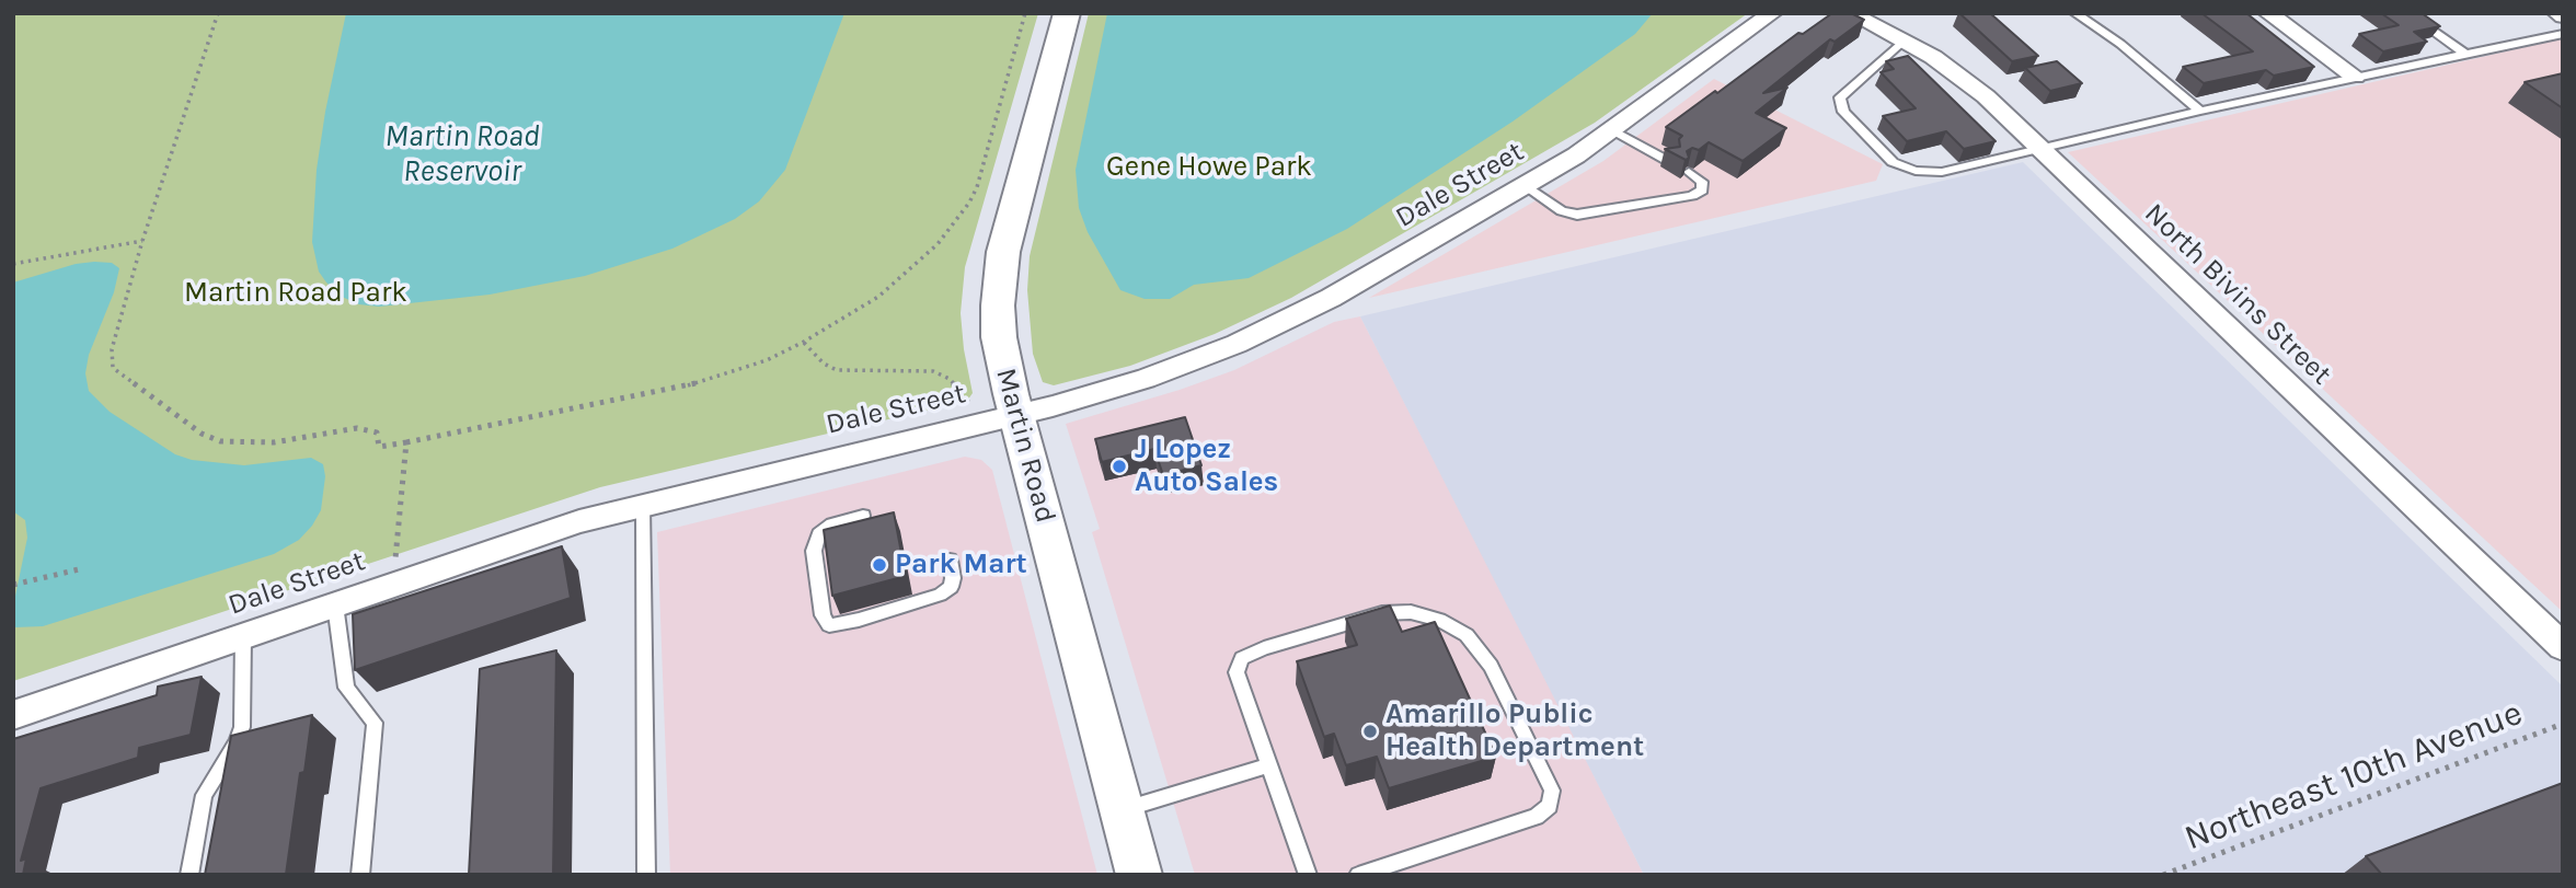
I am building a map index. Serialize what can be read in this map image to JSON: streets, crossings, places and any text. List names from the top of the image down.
{
  "streets": {
    "street": ["Dale Street", "North Bivins Street", "Martin Road"],
    "path": ["Northeast 10th Avenue"]
  },
  "crossings": [
    ["Dale Street", "Martin Road"]
  ],
  "water": ["Martin Road Reservoir"],
  "parks": ["Gene Howe Park", "Martin Road Park"],
  "places": ["J Lopez Auto Sales", "Park Mart", "Amarillo Public Health Department"]
}
